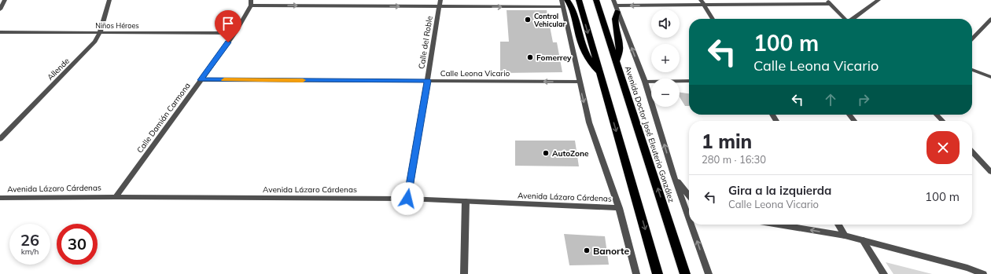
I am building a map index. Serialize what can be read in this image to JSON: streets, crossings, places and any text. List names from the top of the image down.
{
  "streets": {
    "highway": ["Avenida Doctor José Eleuterio González"],
    "street": [
      "Niños Héroes",
      "Calle del Roble",
      "Allende",
      "Calle Leona Vicario",
      "Calle Damián Carmona",
      "Avenida Lázaro Cárdenas"
    ]
  },
  "crossings": [
    ["Niños Héroes", "Allende"],
    ["Niños Héroes", "Calle Damián Carmona"],
    ["Calle del Roble", "Calle Leona Vicario"],
    ["Calle del Roble", "Avenida Lázaro Cárdenas"],
    ["Calle Leona Vicario", "Calle Damián Carmona"],
    ["Calle Damián Carmona", "Avenida Lázaro Cárdenas"]
  ],
  "one_way": ["Calle Leona Vicario"],
  "places": [
    "Control Vehicular",
    "Fomerrey",
    "AutoZone",
    "Banorte"
  ],
  "page": {
    "map_buttons": ["+", "−"],
    "turn": ["100 m", "Calle Leona Vicario"],
    "heading": ["1 min", "280 m · 16:30"],
    "list": [
      {
        "name": "Gira a la izquierda",
        "note": "Calle Leona Vicario",
        "value": "100 m"
      }
    ],
    "speed": "26 km/h",
    "limit": "30"
  }
}
